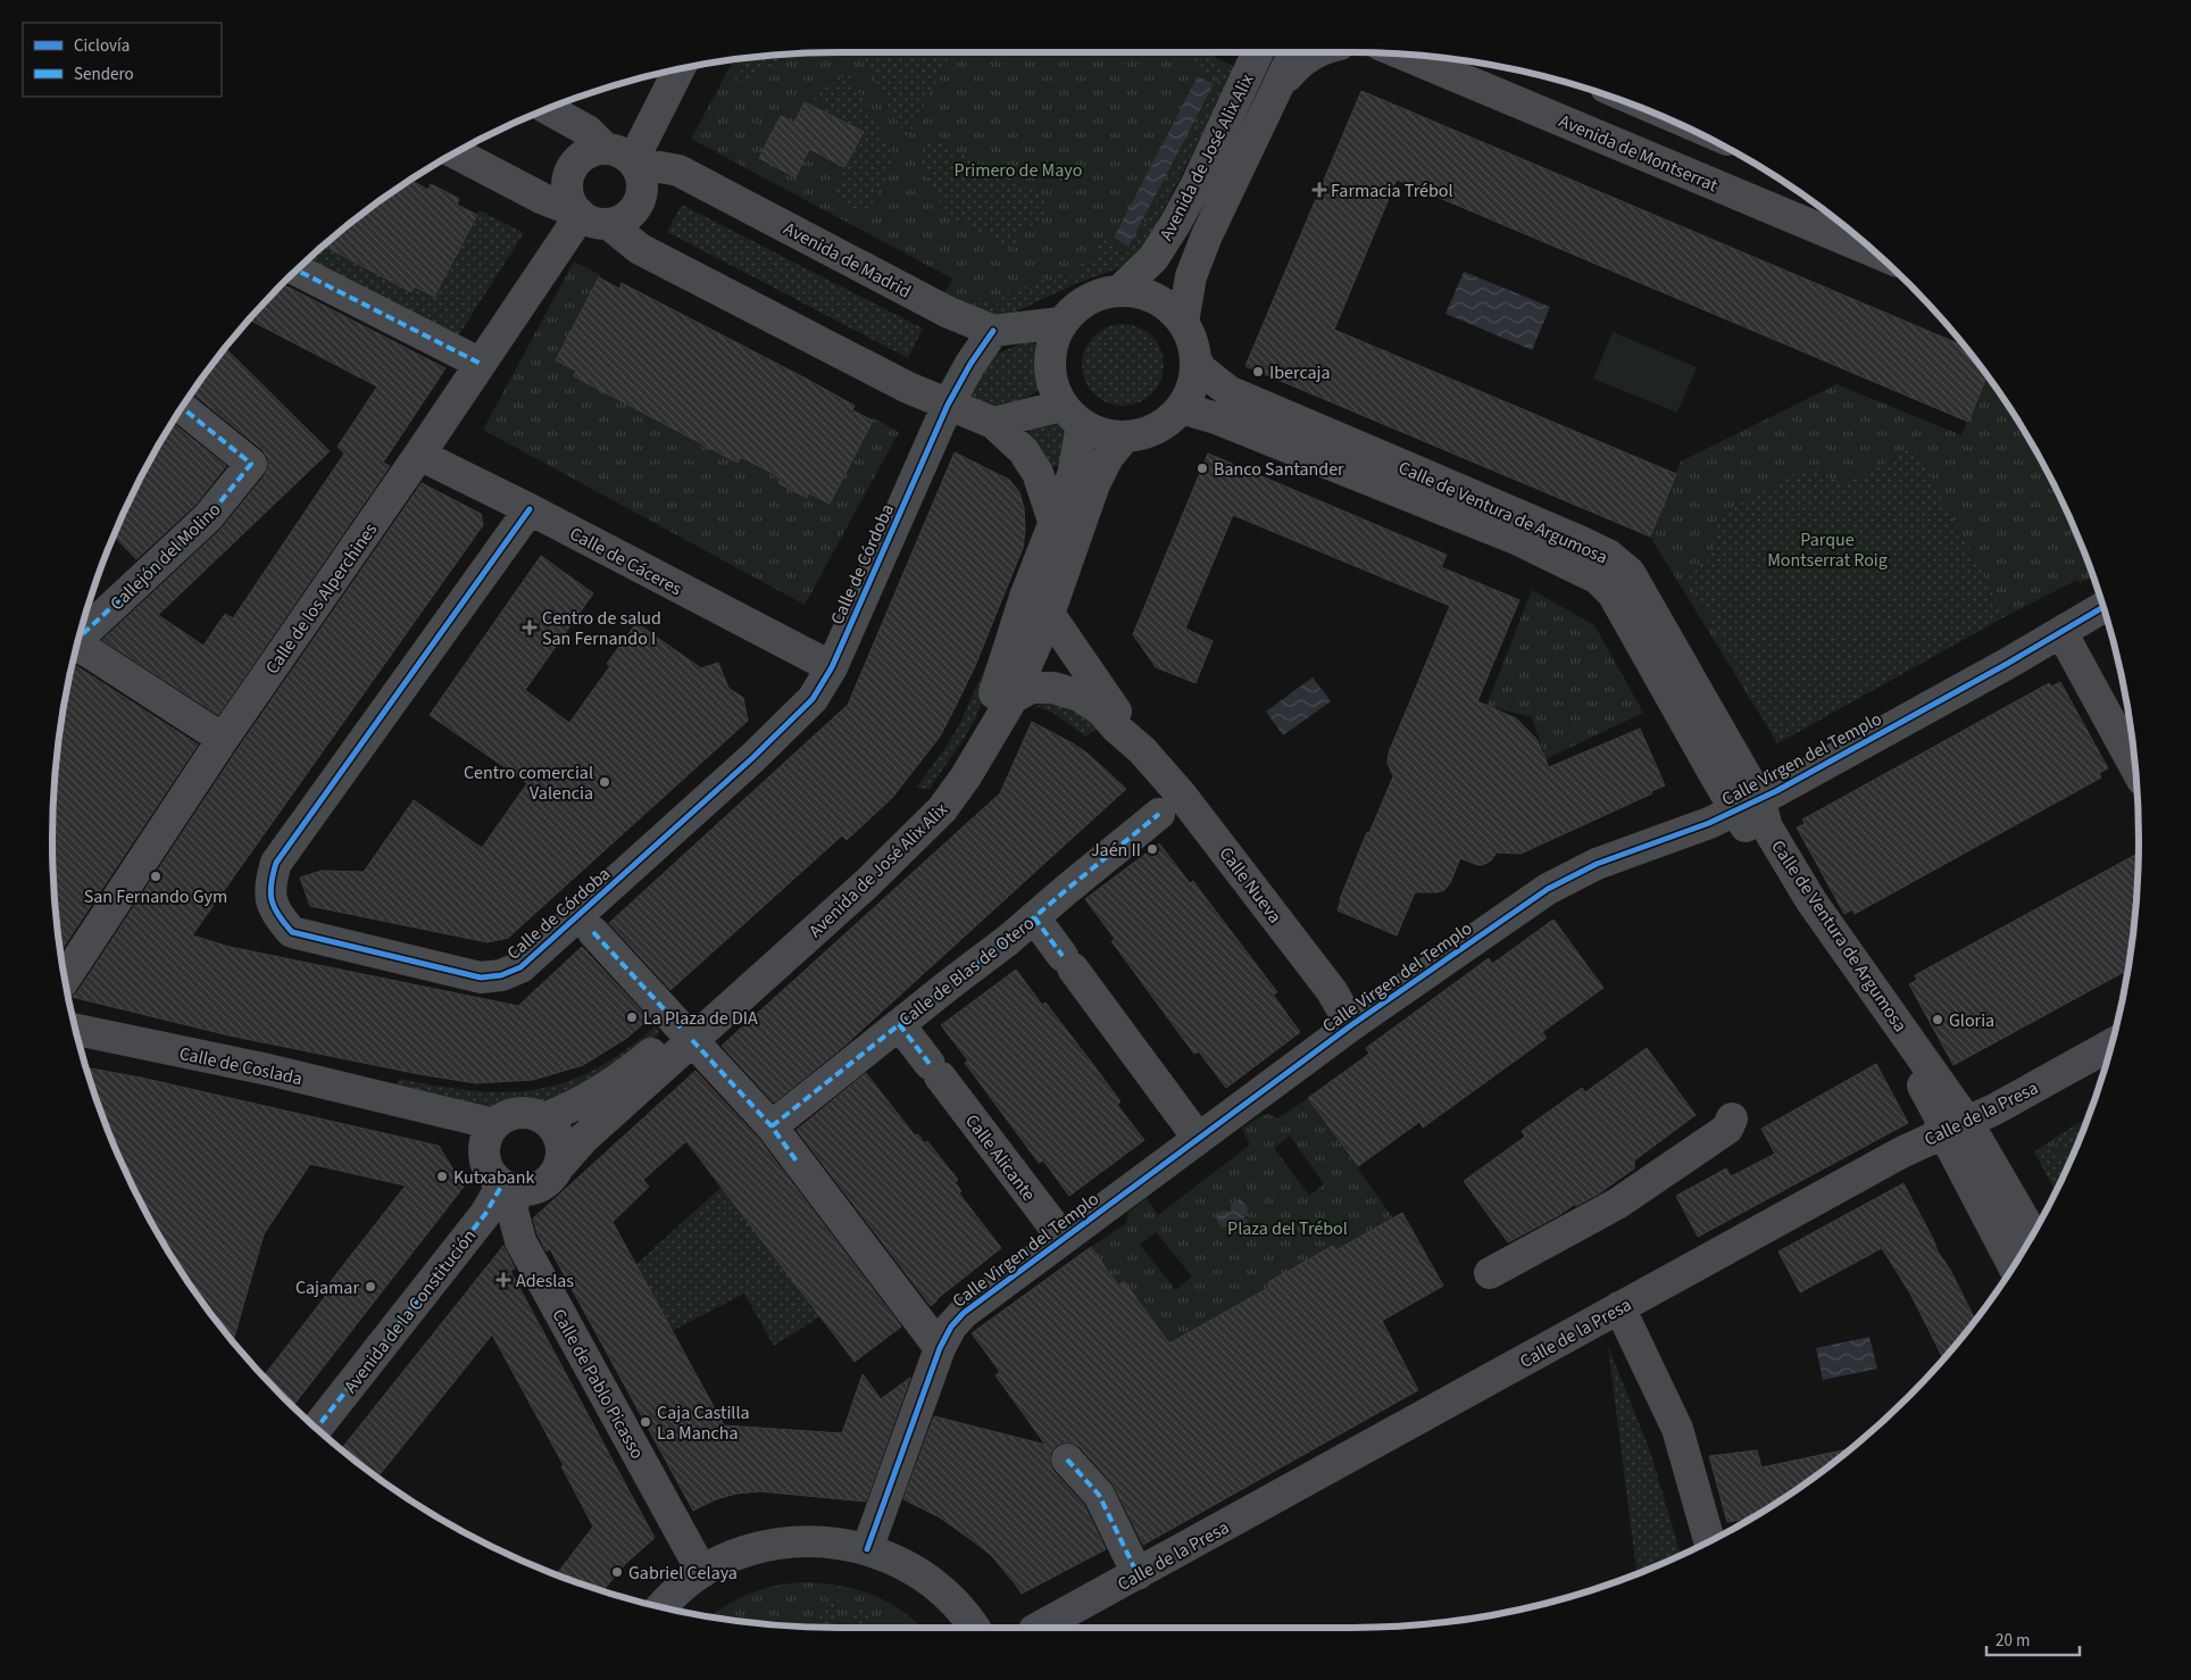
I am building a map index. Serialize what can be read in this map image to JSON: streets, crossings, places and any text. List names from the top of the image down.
{
  "streets": {
    "street": [
      "Avenida de Montserrat",
      "Avenida de José Alix Alix",
      "Avenida de Madrid",
      "Calle de Ventura de Argumosa",
      "Callejón del Molino",
      "Calle de Cáceres",
      "Calle de Córdoba",
      "Calle de los Alperchines",
      "Calle Virgen del Templo",
      "Calle Nueva",
      "Calle de Blas de Otero",
      "Calle de Coslada",
      "Calle de la Presa",
      "Calle Alicante",
      "Avenida de la Constitución",
      "Calle de Pablo Picasso"
    ]
  },
  "crossings": [
    ["Avenida de José Alix Alix", "Calle de Ventura de Argumosa"],
    ["Avenida de José Alix Alix", "Calle Nueva"],
    ["Avenida de José Alix Alix", "Calle de Coslada"],
    ["Avenida de José Alix Alix", "Avenida de la Constitución"],
    ["Avenida de José Alix Alix", "Calle de Pablo Picasso"],
    ["Avenida de Madrid", "Calle de Córdoba"],
    ["Avenida de Madrid", "Calle de los Alperchines"],
    ["Calle de Ventura de Argumosa", "Calle Virgen del Templo"],
    ["Calle de Ventura de Argumosa", "Calle de la Presa"],
    ["Calle de Cáceres", "Calle de Córdoba"],
    ["Calle de Cáceres", "Calle de los Alperchines"],
    ["Calle Virgen del Templo", "Calle Nueva"],
    ["Calle Virgen del Templo", "Calle Alicante"],
    ["Calle de Blas de Otero", "Calle Alicante"],
    ["Calle de Coslada", "Avenida de la Constitución"],
    ["Calle de Coslada", "Calle de Pablo Picasso"],
    ["Avenida de la Constitución", "Calle de Pablo Picasso"]
  ],
  "parks": ["Primero de Mayo", "Parque Montserrat Roig", "Plaza del Trébol"],
  "places": {
    "health": ["Farmacia Trébol", "Centro de salud San Fernando I", "Adeslas"],
    "other": [
      "Ibercaja",
      "Banco Santander",
      "Centro comercial Valencia",
      "Jaén II",
      "San Fernando Gym",
      "La Plaza de DIA",
      "Gloria",
      "Kutxabank",
      "Cajamar",
      "Caja Castilla La Mancha",
      "Gabriel Celaya"
    ]
  },
  "legend": ["Ciclovía", "Sendero"],
  "scale_bar": "20 m"
}
